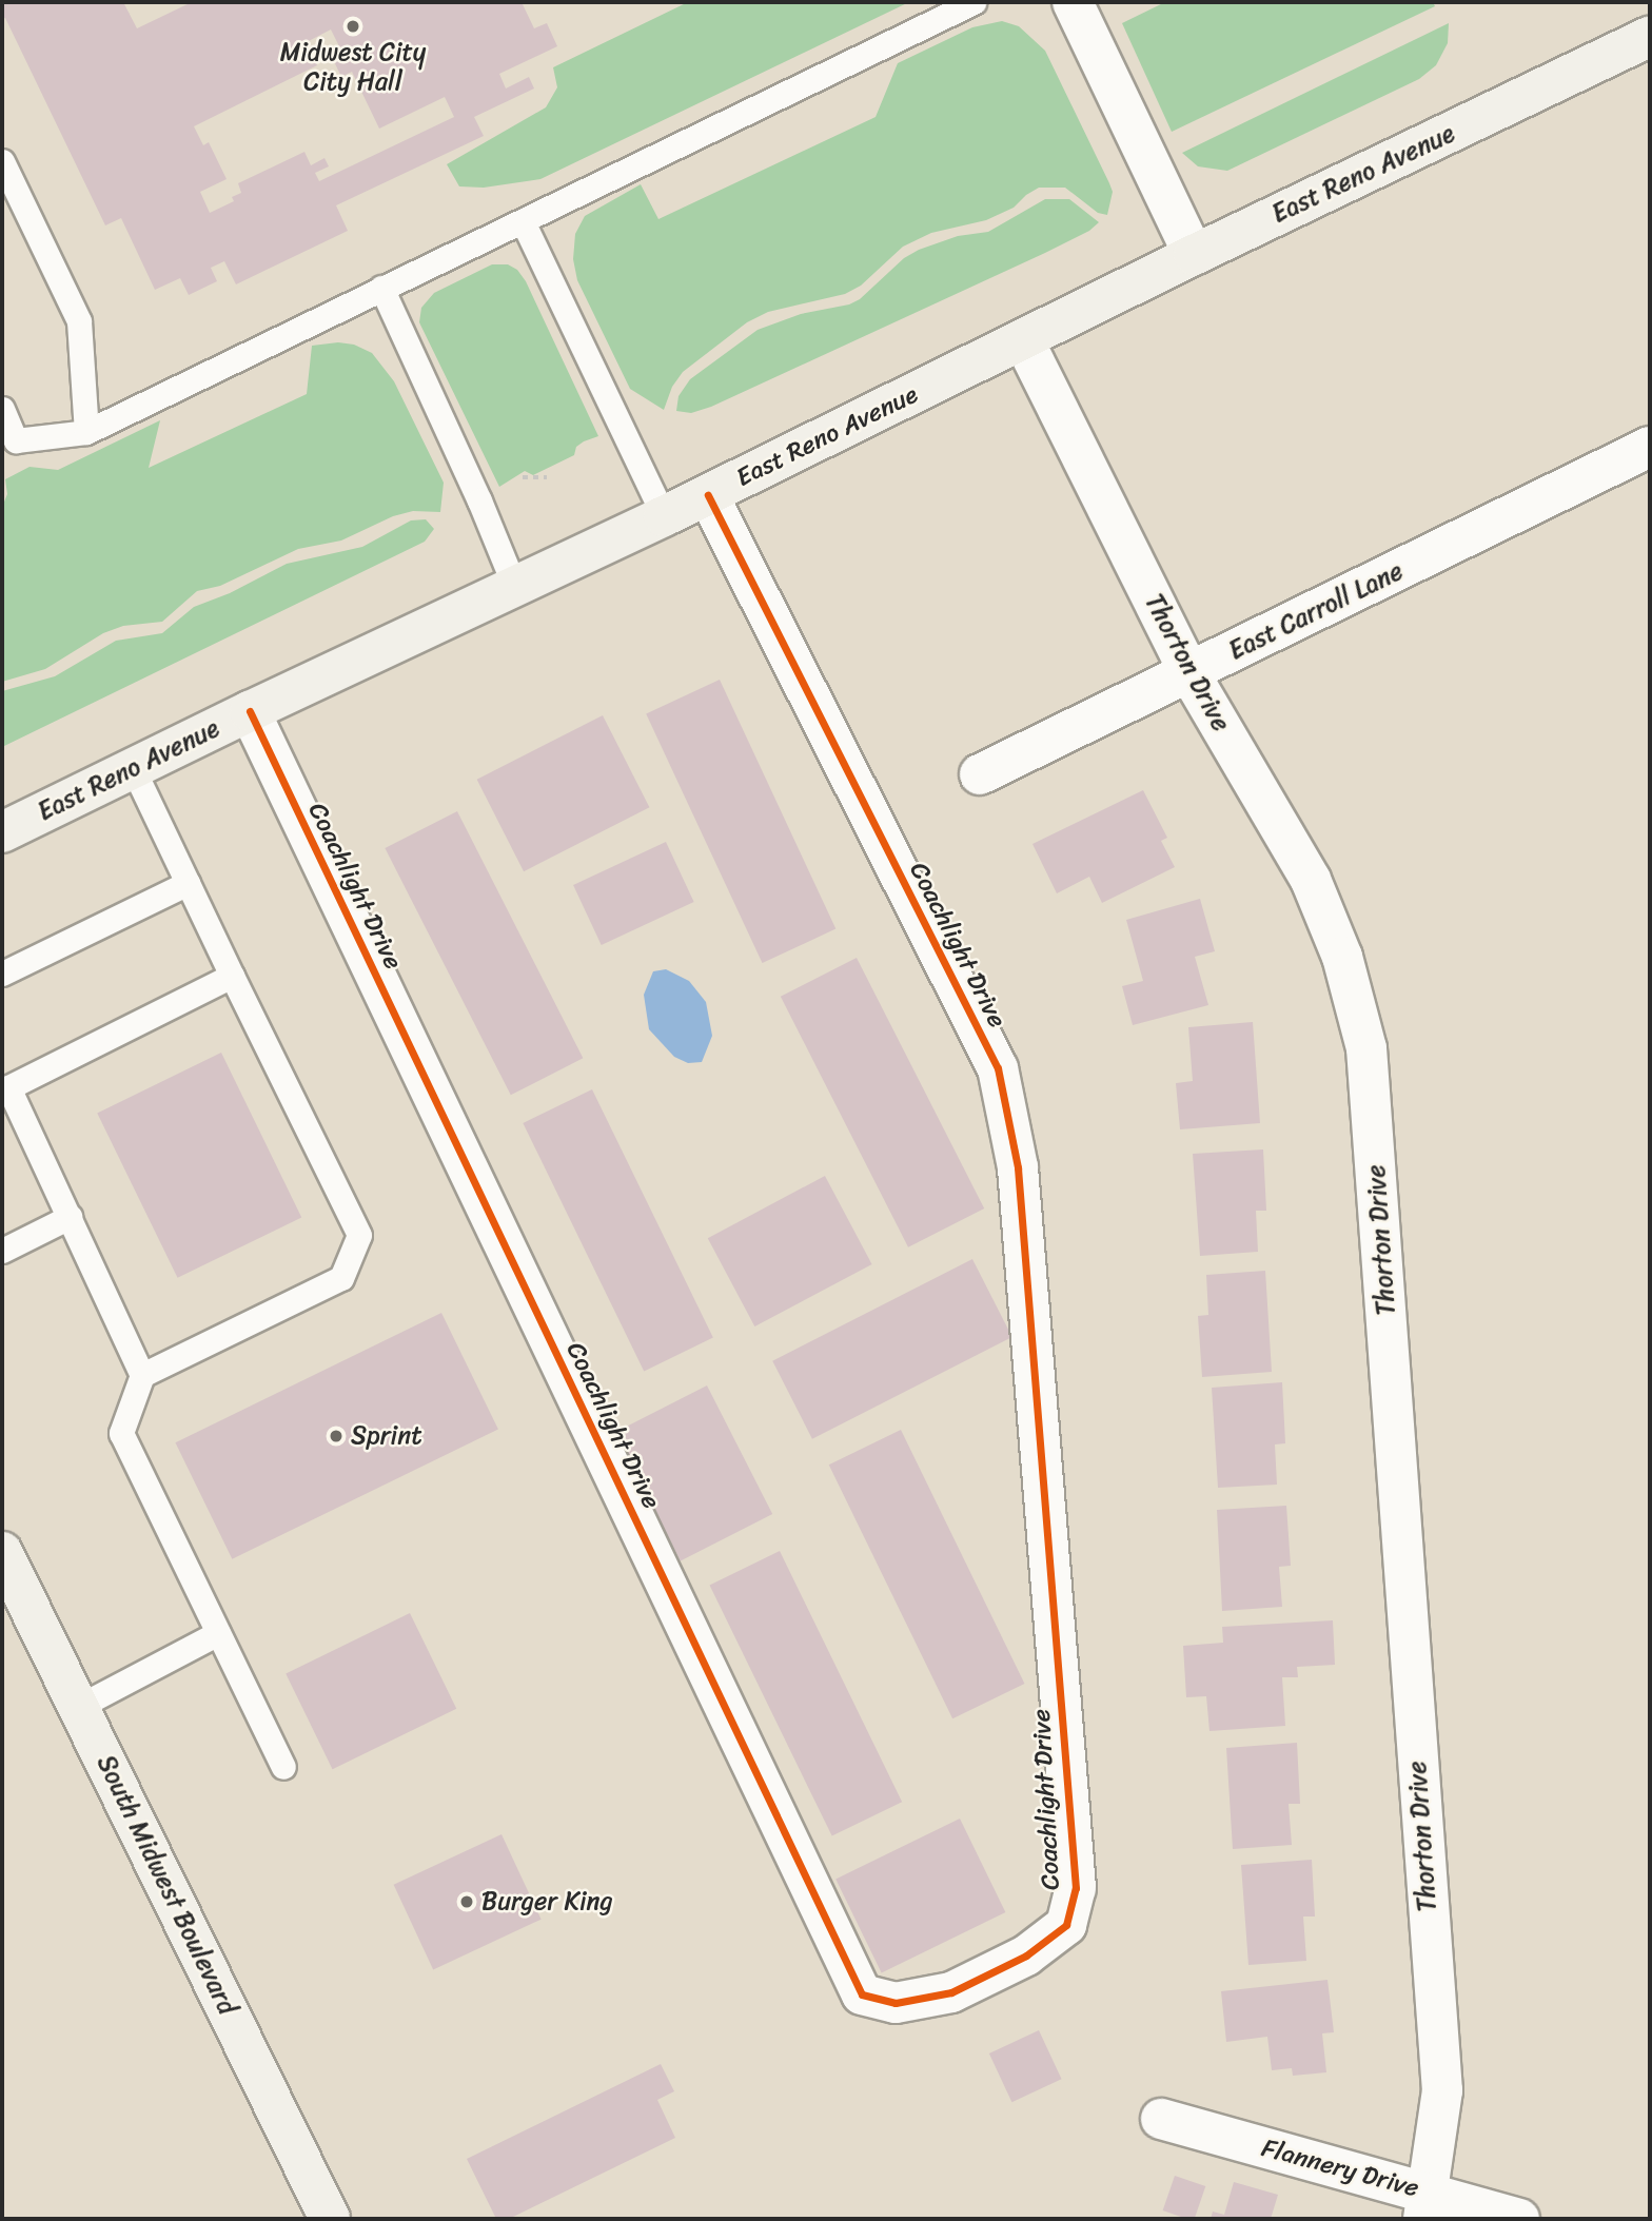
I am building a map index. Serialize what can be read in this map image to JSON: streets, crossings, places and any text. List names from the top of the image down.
{
  "streets": {
    "main road": ["East Reno Avenue", "South Midwest Boulevard"],
    "street": [
      "East Carroll Lane",
      "Thorton Drive",
      "Coachlight Drive",
      "Flannery Drive"
    ]
  },
  "crossings": [
    ["East Reno Avenue", "Thorton Drive"],
    ["East Reno Avenue", "Coachlight Drive"],
    ["East Carroll Lane", "Thorton Drive"],
    ["Thorton Drive", "Flannery Drive"]
  ],
  "places": ["Midwest City City Hall", "Sprint", "Burger King"]
}
